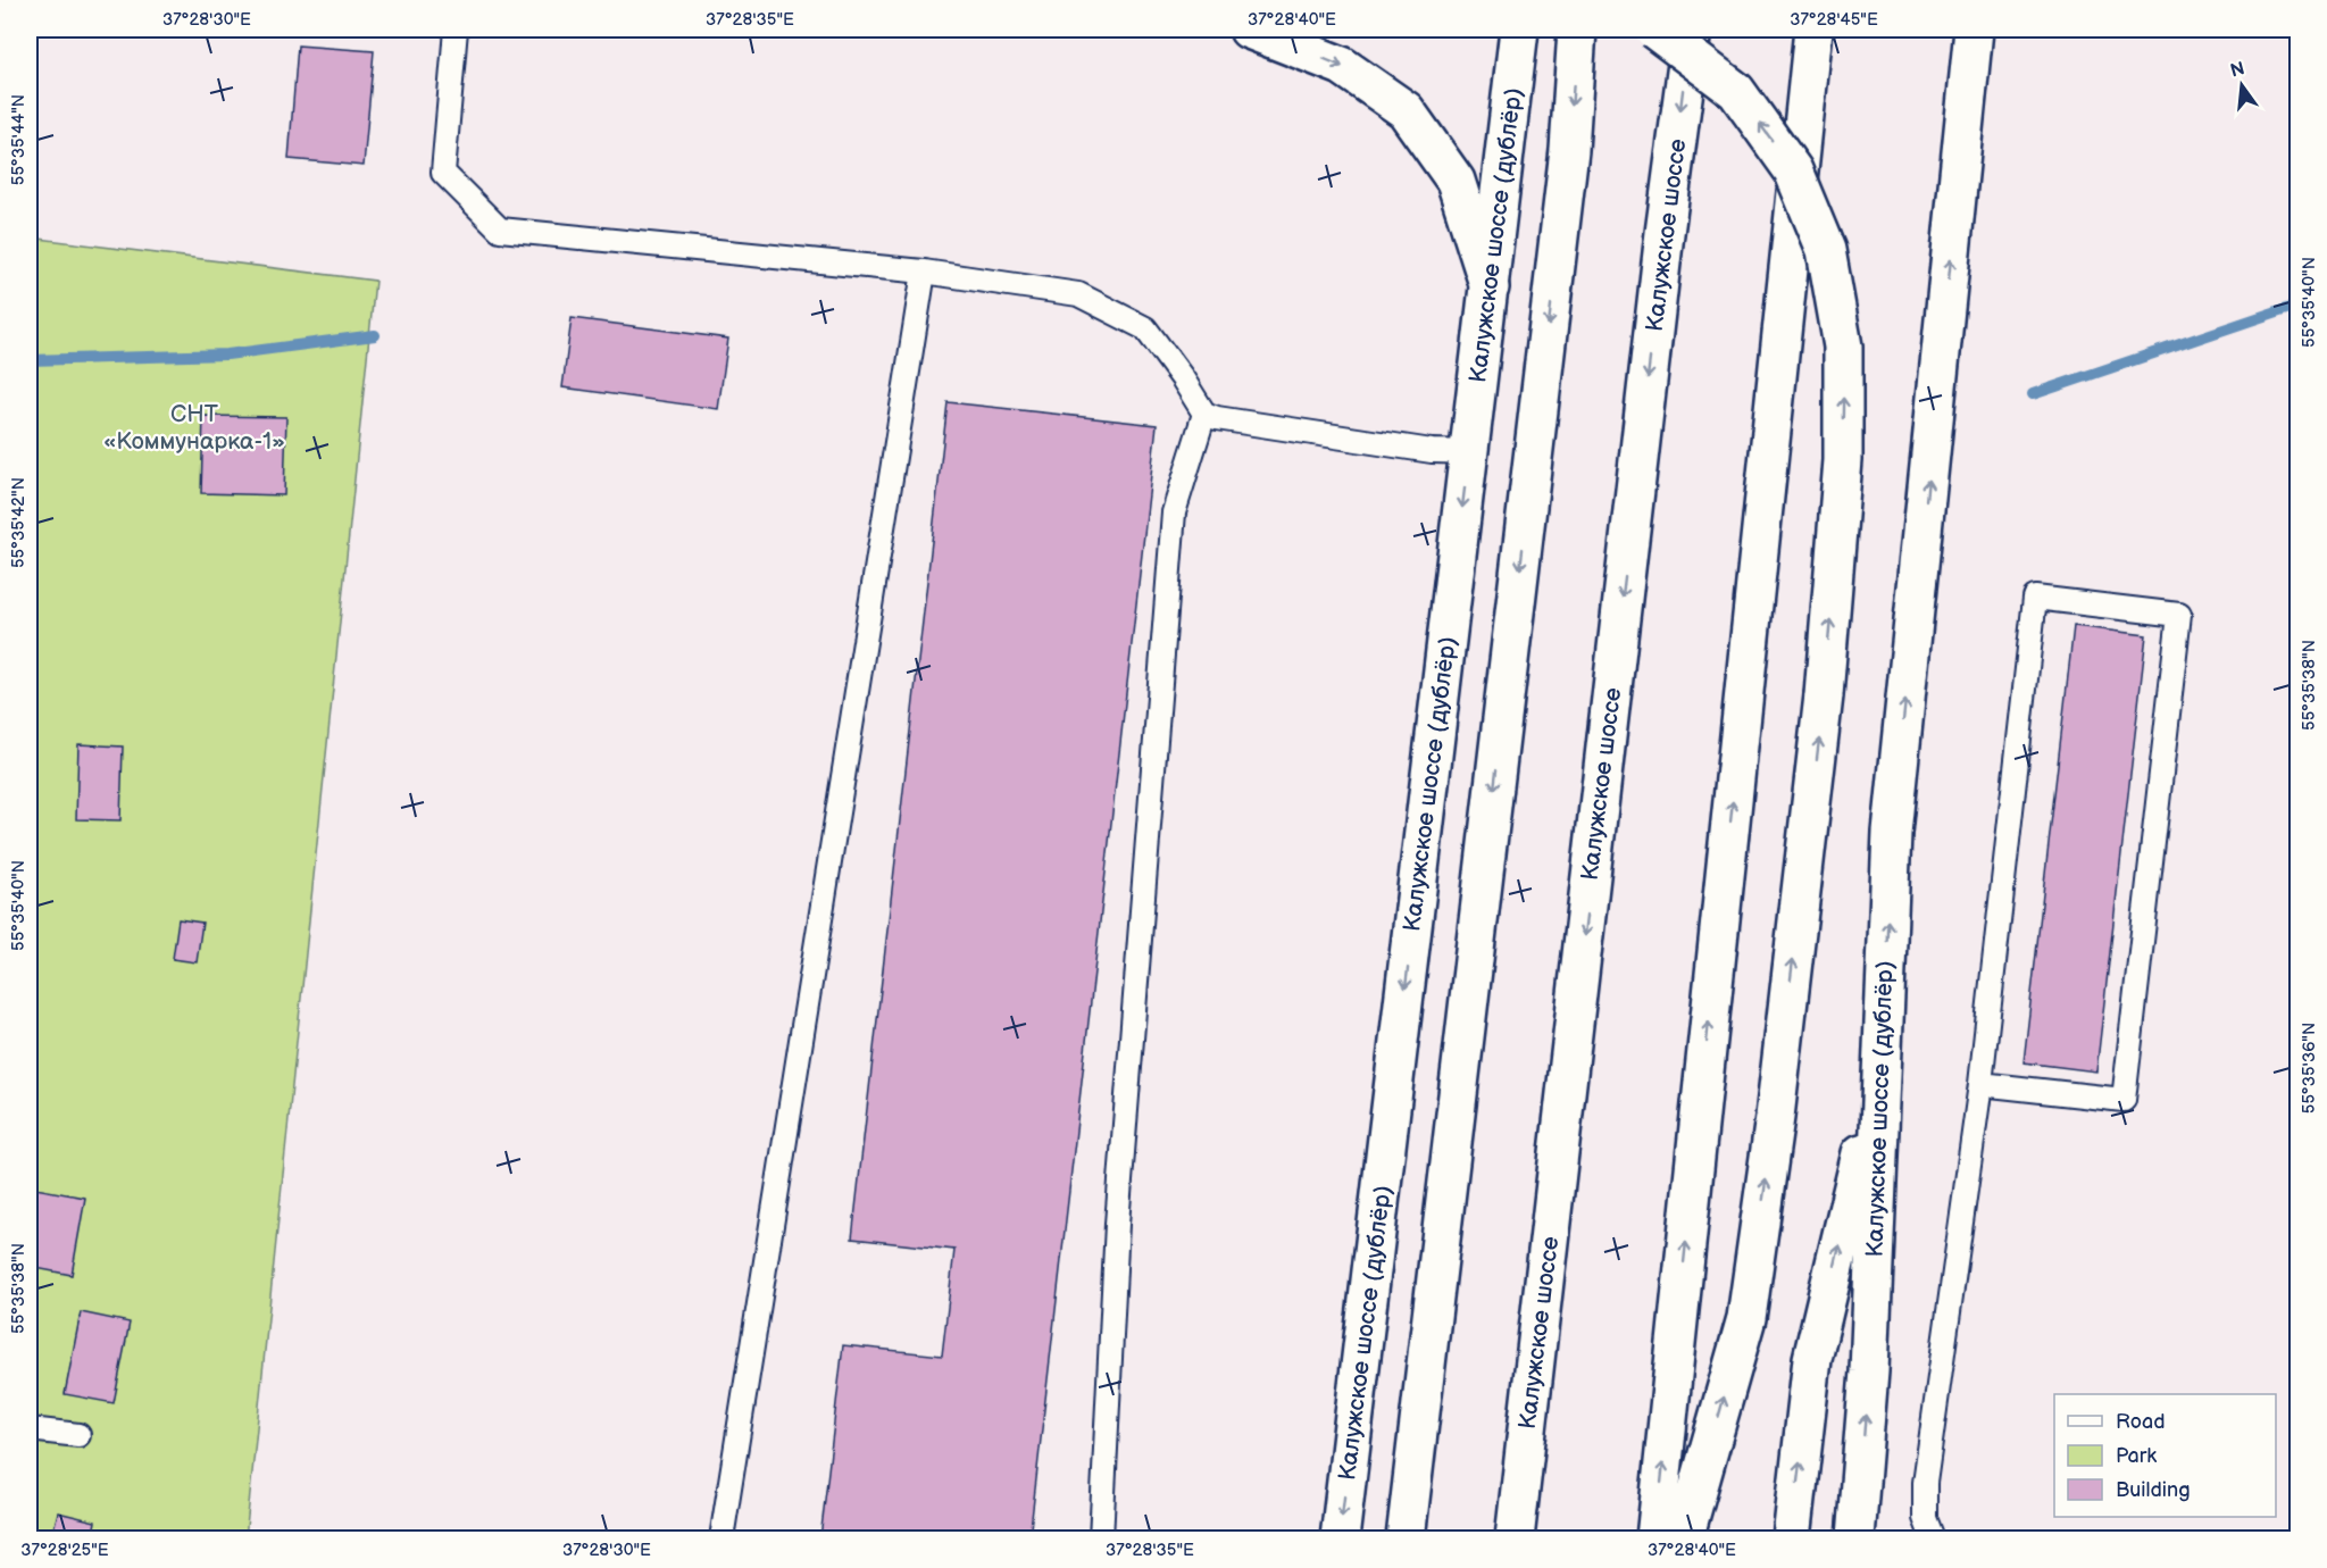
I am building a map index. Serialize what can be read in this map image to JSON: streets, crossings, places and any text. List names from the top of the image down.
{
  "streets": {
    "main road": ["Калужское шоссе (дублёр)", "Калужское шоссе"]
  },
  "parks": ["СНТ «Коммунарка-1»"],
  "legend": ["Road", "Park", "Building"],
  "north": "top",
  "coordinates": [
    "37°28'30\"E",
    "37°28'35\"E",
    "37°28'40\"E",
    "37°28'45\"E",
    "55°35'44\"N",
    "55°35'40\"N",
    "55°35'42\"N",
    "55°35'38\"N",
    "55°35'36\"N",
    "37°28'25\"E"
  ]
}
